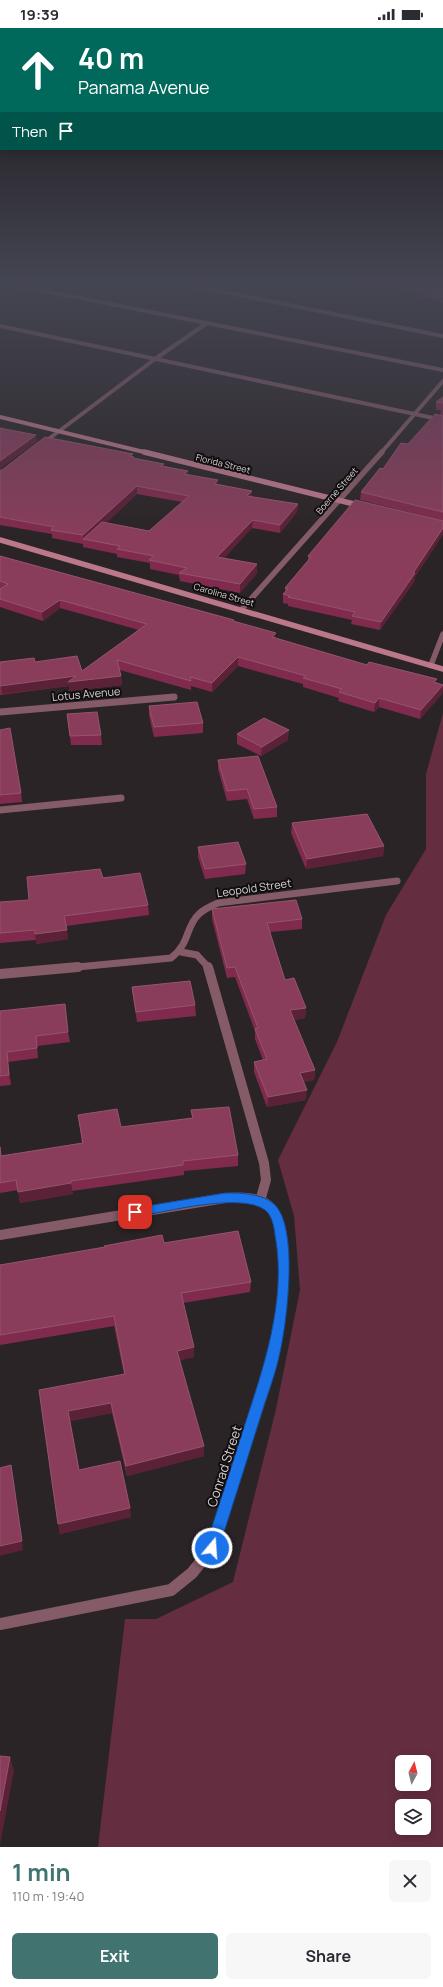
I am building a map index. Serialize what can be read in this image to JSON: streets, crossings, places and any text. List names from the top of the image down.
{
  "streets": {
    "street": [
      "Florida Street",
      "Boerne Street",
      "Carolina Street",
      "Lotus Avenue",
      "Leopold Street",
      "Conrad Street"
    ]
  },
  "crossings": [
    ["Florida Street", "Boerne Street"],
    ["Boerne Street", "Carolina Street"]
  ],
  "north": "top",
  "page": {
    "status": "19:39",
    "turn": ["40 m", "Panama Avenue"],
    "then": "Then",
    "heading": ["1 min", "110 m · 19:40"],
    "buttons": ["Exit", "Share"]
  }
}
